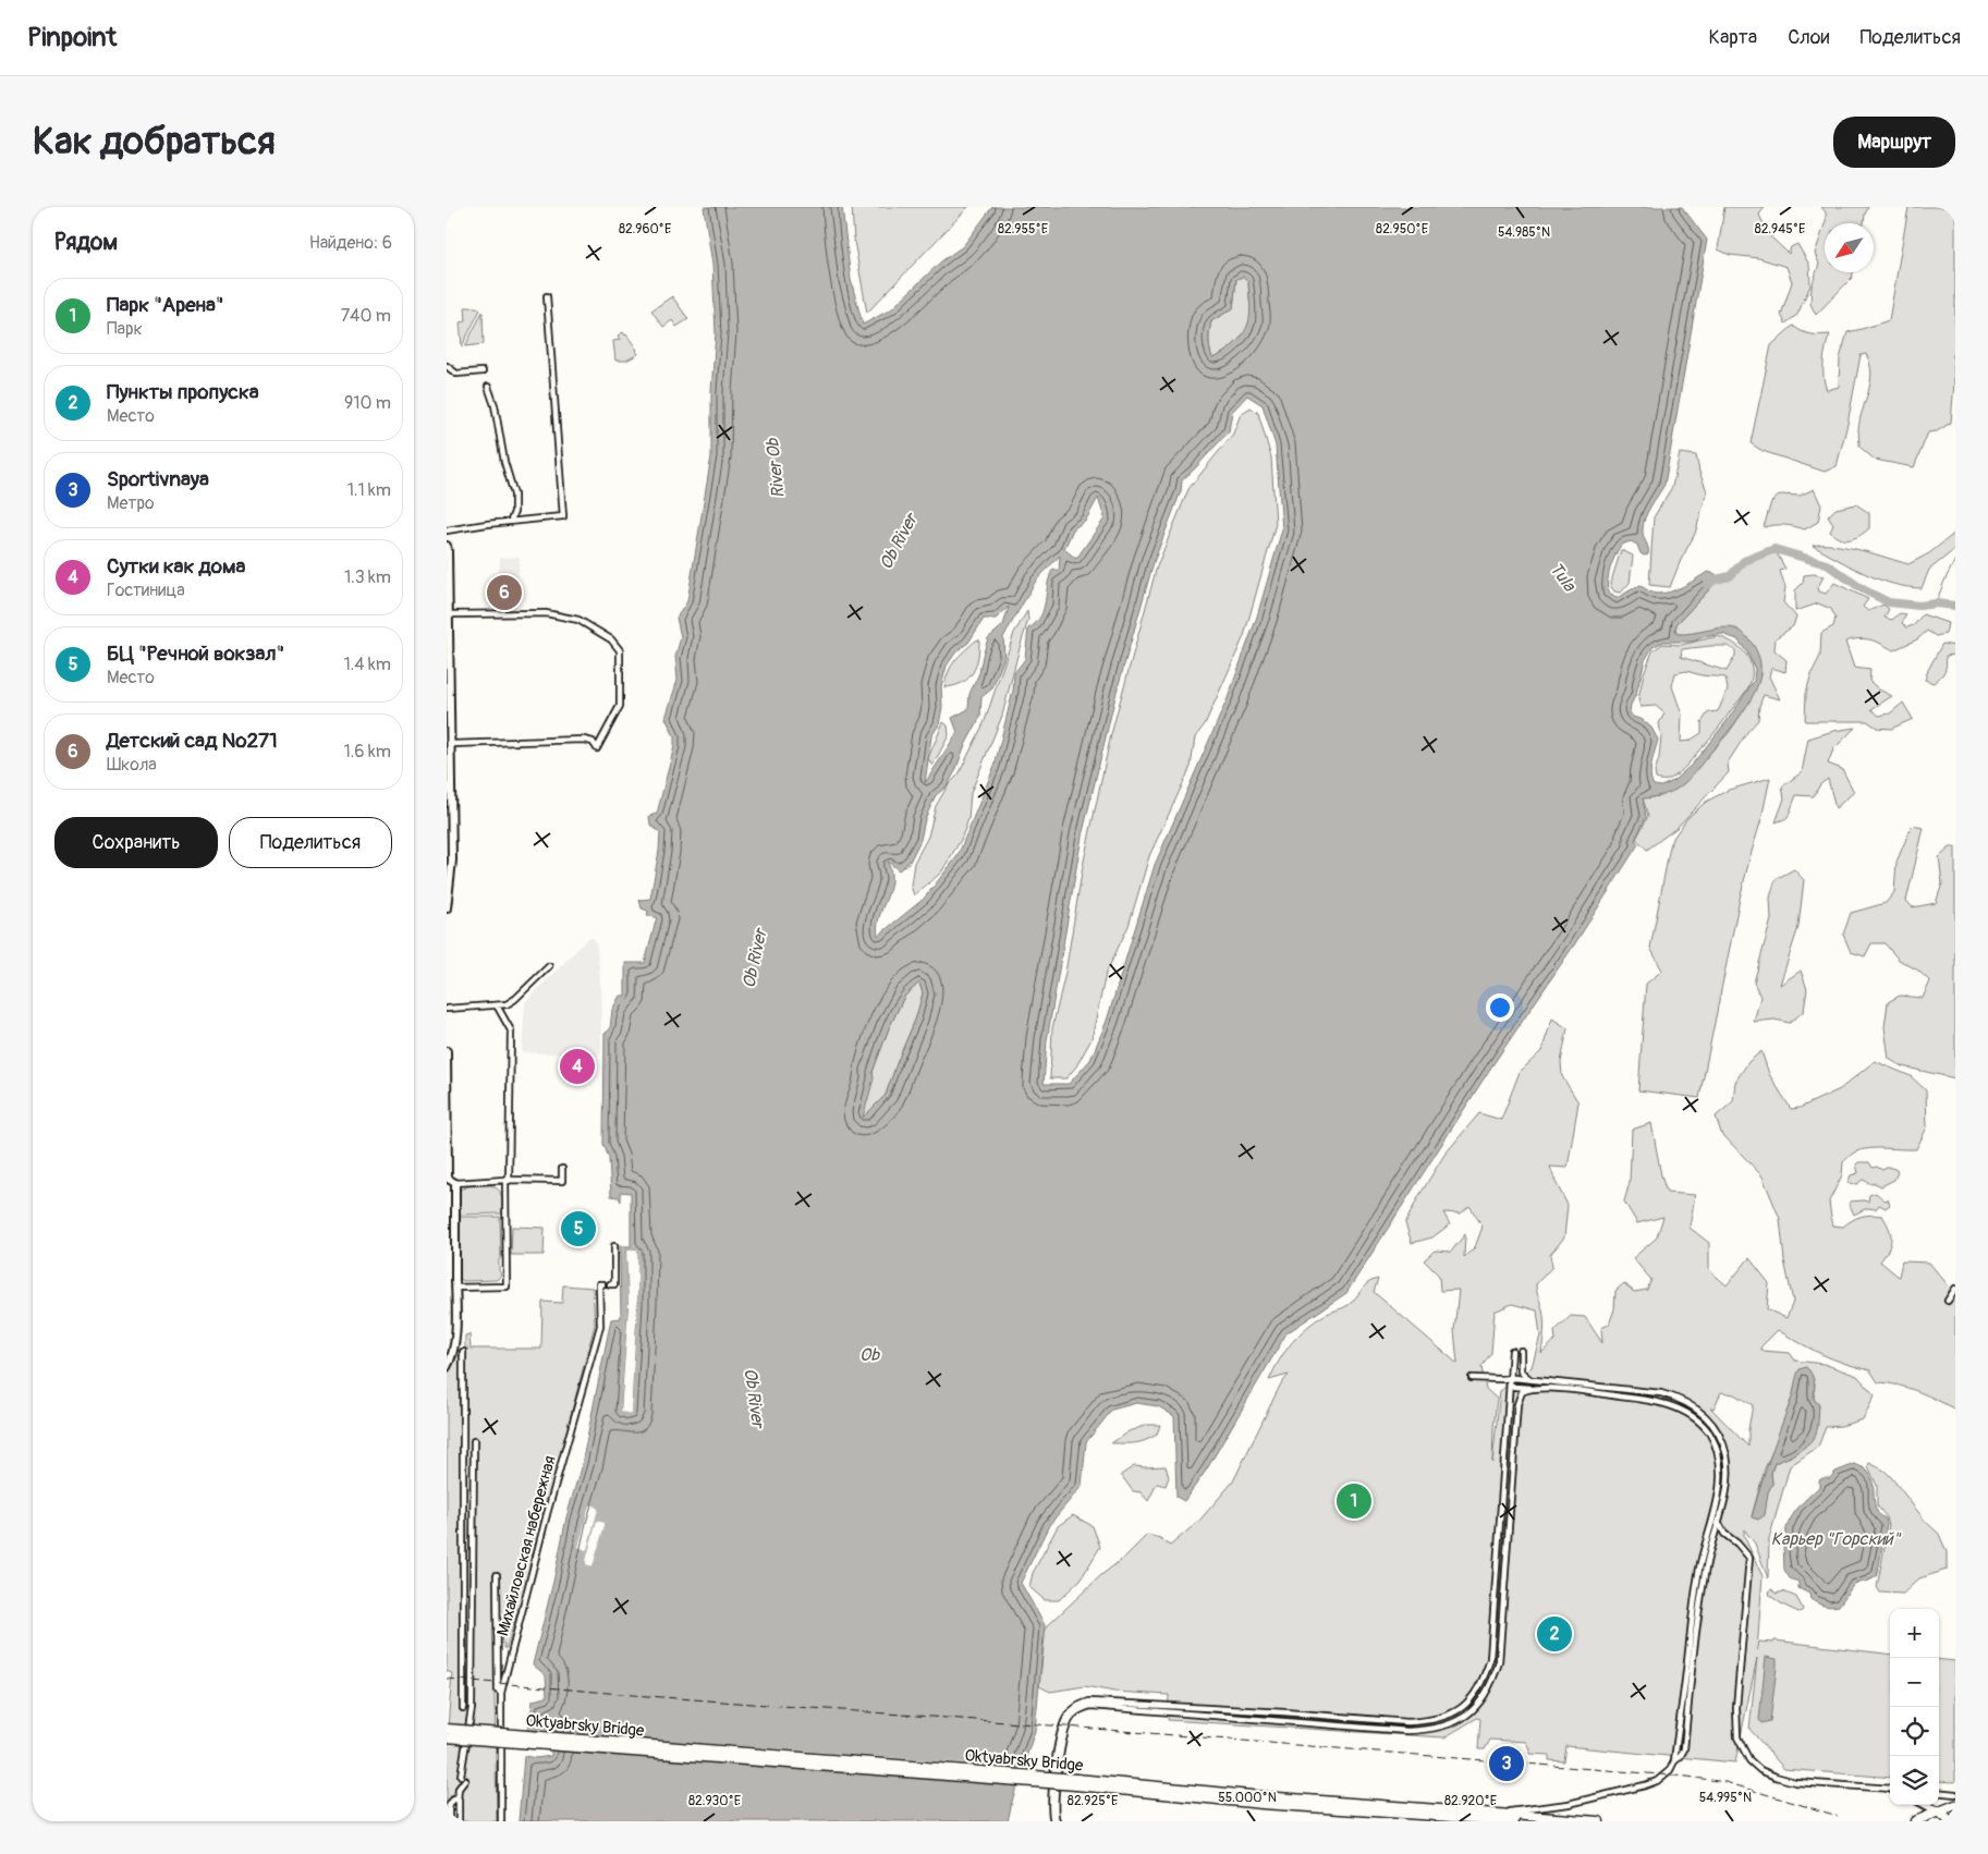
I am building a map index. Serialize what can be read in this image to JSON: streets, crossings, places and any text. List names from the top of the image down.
{
  "streets": {
    "main road": ["Oktyabrsky Bridge"],
    "street": ["Михайловская набережная"]
  },
  "water": [
    "River Ob",
    "Ob River",
    "Tula",
    "Ob",
    "Карьер \"Горский\""
  ],
  "north": "bottom left",
  "page": {
    "header": "Pinpoint",
    "nav": ["Карта", "Слои", "Поделиться"],
    "buttons": [
      "Маршрут",
      ["Сохранить", "Поделиться"]
    ],
    "title": "Как добраться",
    "heading": ["Рядом", "Найдено: 6"],
    "list": [
      {
        "mark": "1",
        "name": "Парк \"Арена\"",
        "note": "Парк",
        "value": "740 m"
      },
      {
        "mark": "2",
        "name": "Пункты пропуска",
        "note": "Место",
        "value": "910 m"
      },
      {
        "mark": "3",
        "name": "Sportivnaya",
        "note": "Метро",
        "value": "1.1 km"
      },
      {
        "mark": "4",
        "name": "Сутки как дома",
        "note": "Гостиница",
        "value": "1.3 km"
      },
      {
        "mark": "5",
        "name": "БЦ \"Речной вокзал\"",
        "note": "Место",
        "value": "1.4 km"
      },
      {
        "mark": "6",
        "name": "Детский сад №271",
        "note": "Школа",
        "value": "1.6 km"
      }
    ],
    "pins": [
      "6",
      "4",
      "5",
      "1",
      "2",
      "3"
    ],
    "map_buttons": ["+", "−"]
  },
  "coordinates": [
    "82.955°E",
    "82.945°E",
    "82.960°E",
    "82.950°E",
    "54.985°N",
    "55.000°N",
    "54.995°N",
    "82.930°E",
    "82.925°E",
    "82.920°E"
  ]
}
